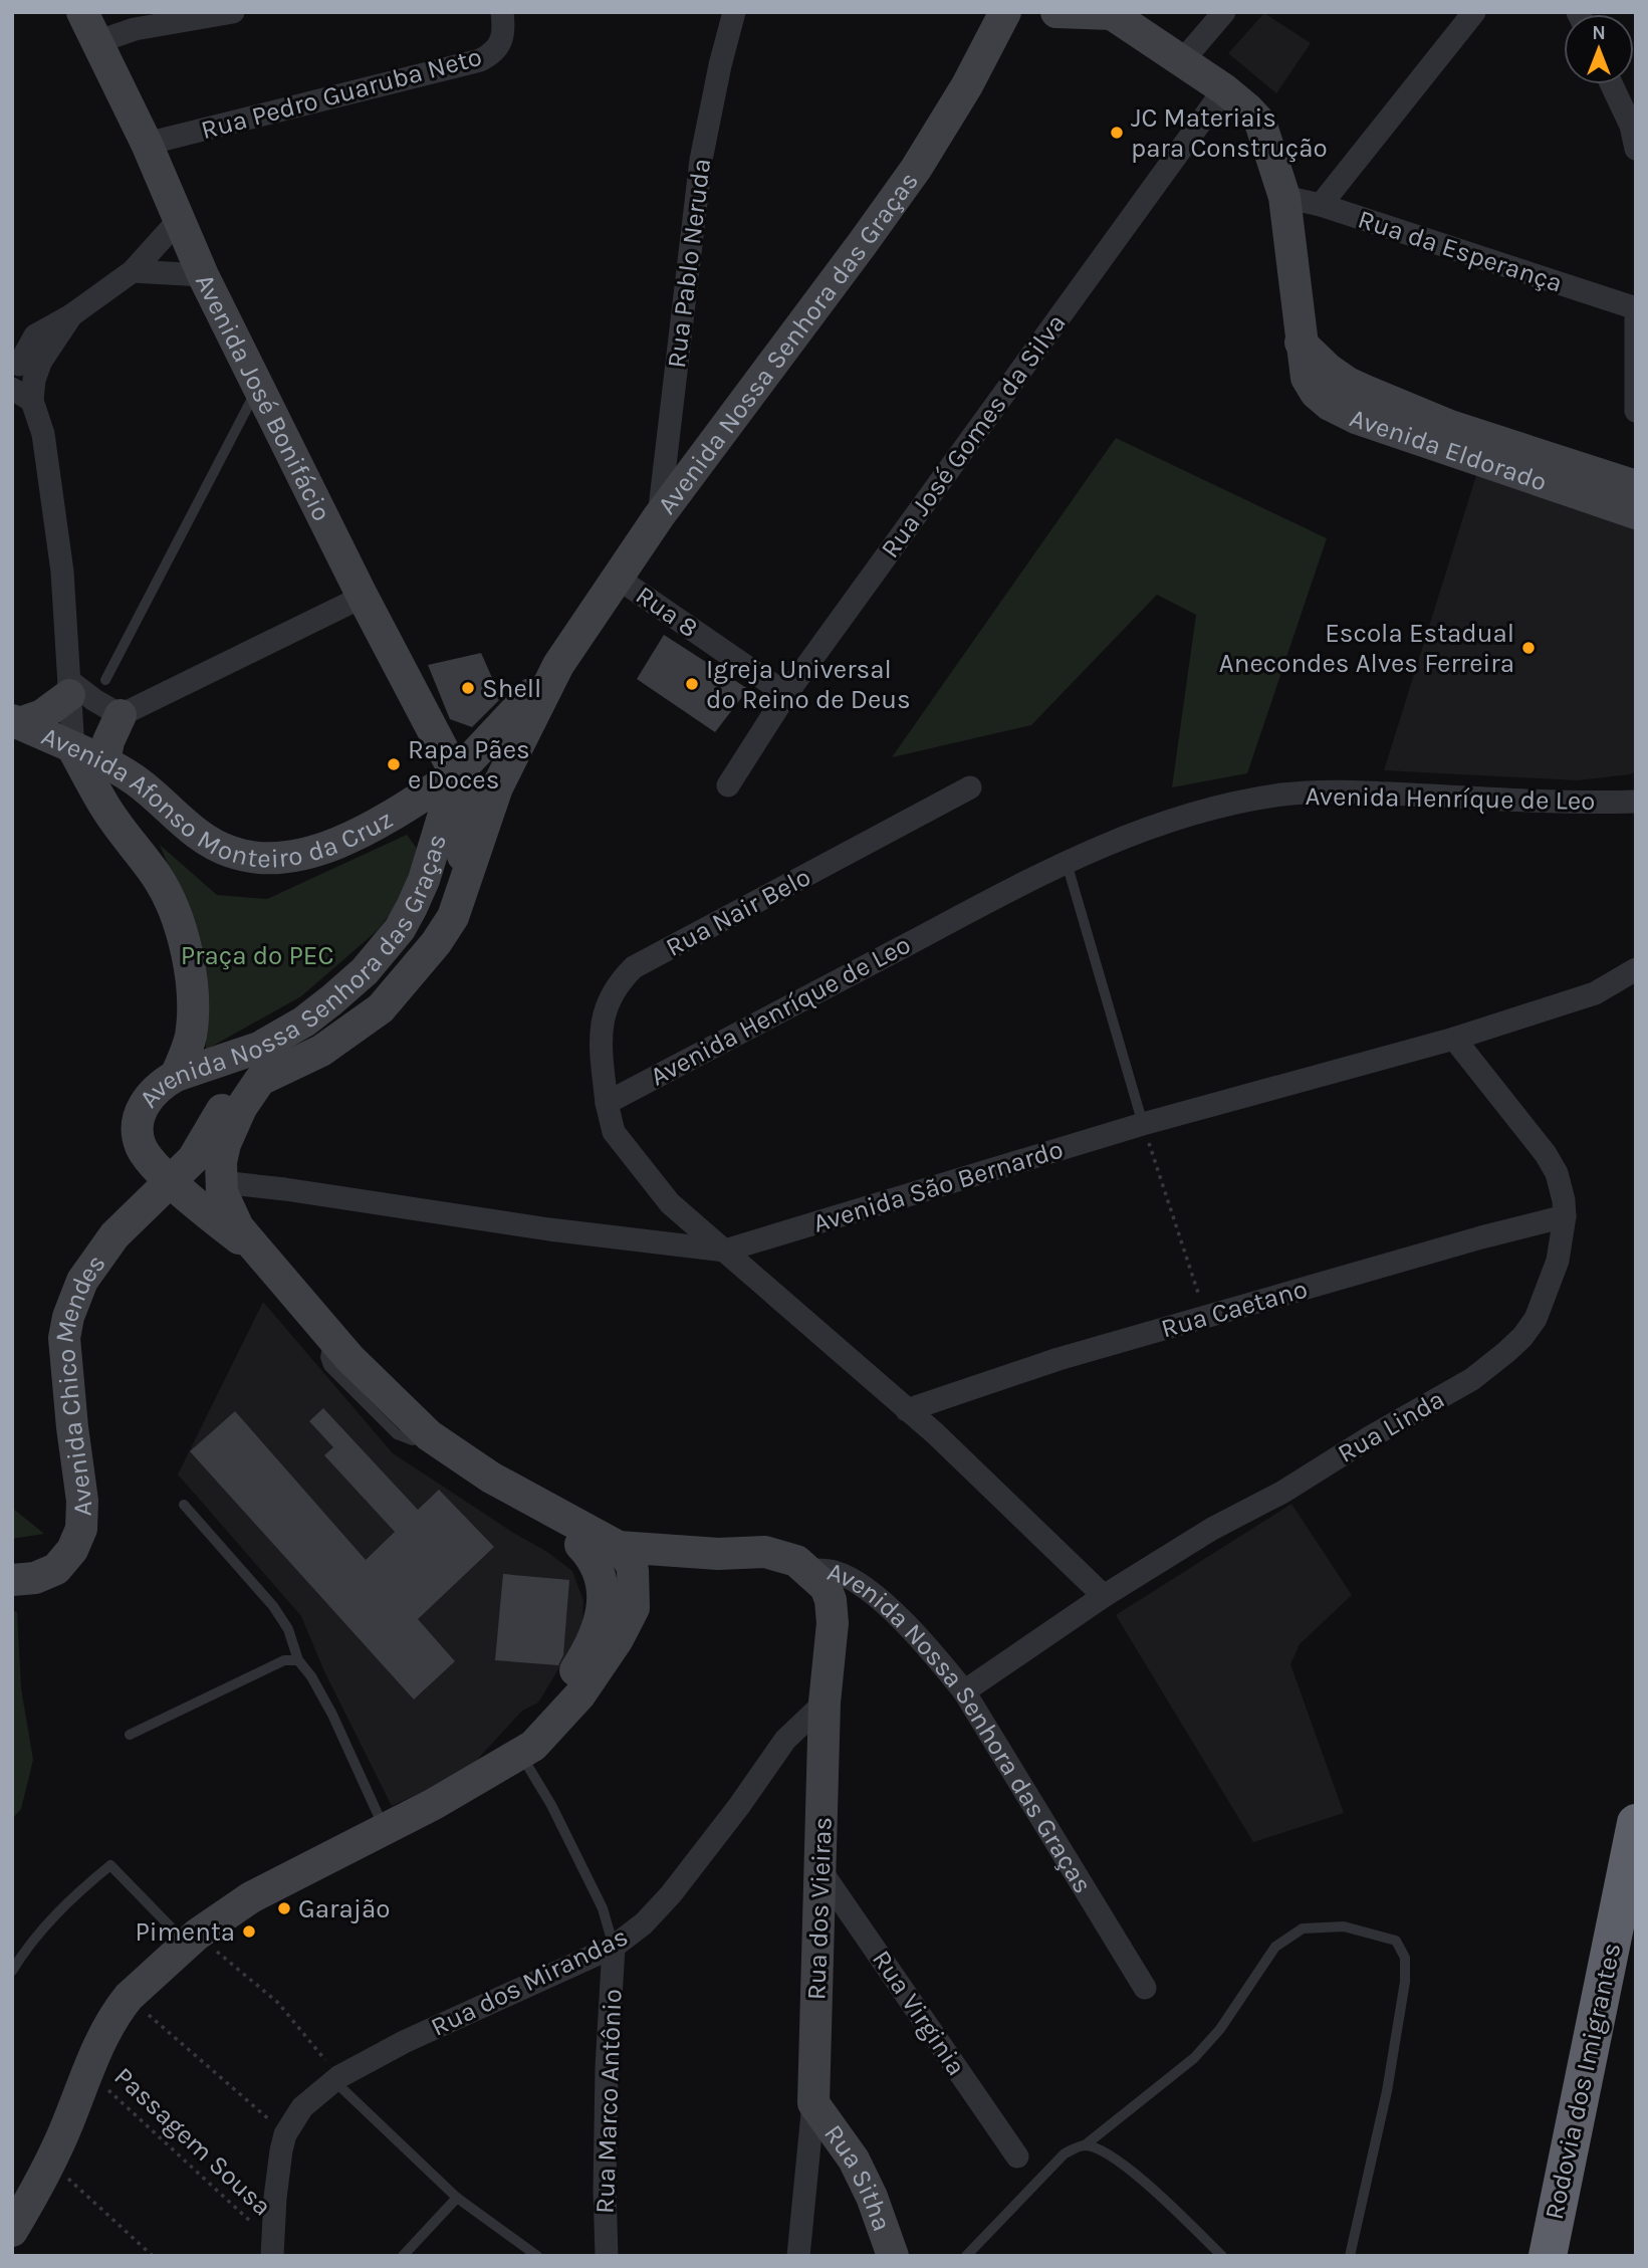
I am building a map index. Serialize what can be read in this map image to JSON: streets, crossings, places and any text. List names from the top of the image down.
{
  "streets": {
    "highway": ["Rodovia dos Imigrantes"],
    "main road": [
      "Avenida Nossa Senhora das Graças",
      "Avenida José Bonifácio",
      "Avenida Eldorado",
      "Avenida Afonso Monteiro da Cruz",
      "Avenida Chico Mendes",
      "Rua dos Vieiras",
      "Rua Sitha"
    ],
    "street": [
      "Rua Pedro Guaruba Neto",
      "Rua da Esperança",
      "Rua Pablo Neruda",
      "Rua José Gomes da Silva",
      "Rua 8",
      "Avenida Henríque de Leo",
      "Rua Nair Belo",
      "Avenida São Bernardo",
      "Rua Caetano",
      "Rua Linda",
      "Rua dos Mirandas",
      "Rua Virginia",
      "Rua Marco Antônio"
    ],
    "path": ["Passagem Sousa"]
  },
  "crossings": [
    ["Rua Pedro Guaruba Neto", "Avenida José Bonifácio"],
    ["Rua da Esperança", "Avenida Eldorado"],
    ["Rua Pablo Neruda", "Avenida Nossa Senhora das Graças"],
    ["Avenida Nossa Senhora das Graças", "Avenida José Bonifácio"],
    ["Avenida Nossa Senhora das Graças", "Rua 8"],
    ["Avenida Nossa Senhora das Graças", "Avenida Afonso Monteiro da Cruz"],
    ["Avenida Nossa Senhora das Graças", "Avenida São Bernardo"],
    ["Avenida Nossa Senhora das Graças", "Avenida Chico Mendes"],
    ["Avenida Nossa Senhora das Graças", "Rua Linda"],
    ["Avenida Nossa Senhora das Graças", "Rua dos Vieiras"],
    ["Avenida José Bonifácio", "Avenida Afonso Monteiro da Cruz"],
    ["Rua José Gomes da Silva", "Avenida Eldorado"],
    ["Rua José Gomes da Silva", "Rua 8"],
    ["Avenida Henríque de Leo", "Rua Nair Belo"],
    ["Avenida São Bernardo", "Rua Linda"],
    ["Rua Caetano", "Rua Linda"],
    ["Rua dos Vieiras", "Rua dos Mirandas"],
    ["Rua dos Vieiras", "Rua Virginia"],
    ["Rua dos Vieiras", "Rua Sitha"],
    ["Rua dos Mirandas", "Rua Marco Antônio"],
    ["Rua dos Mirandas", "Passagem Sousa"]
  ],
  "parks": ["Praça do PEC"],
  "places": [
    "JC Materiais para Construção",
    "Escola Estadual Anecondes Alves Ferreira",
    "Igreja Universal do Reino de Deus",
    "Shell",
    "Rapa Pães e Doces",
    "Garajão",
    "Pimenta"
  ],
  "north": "top"
}
